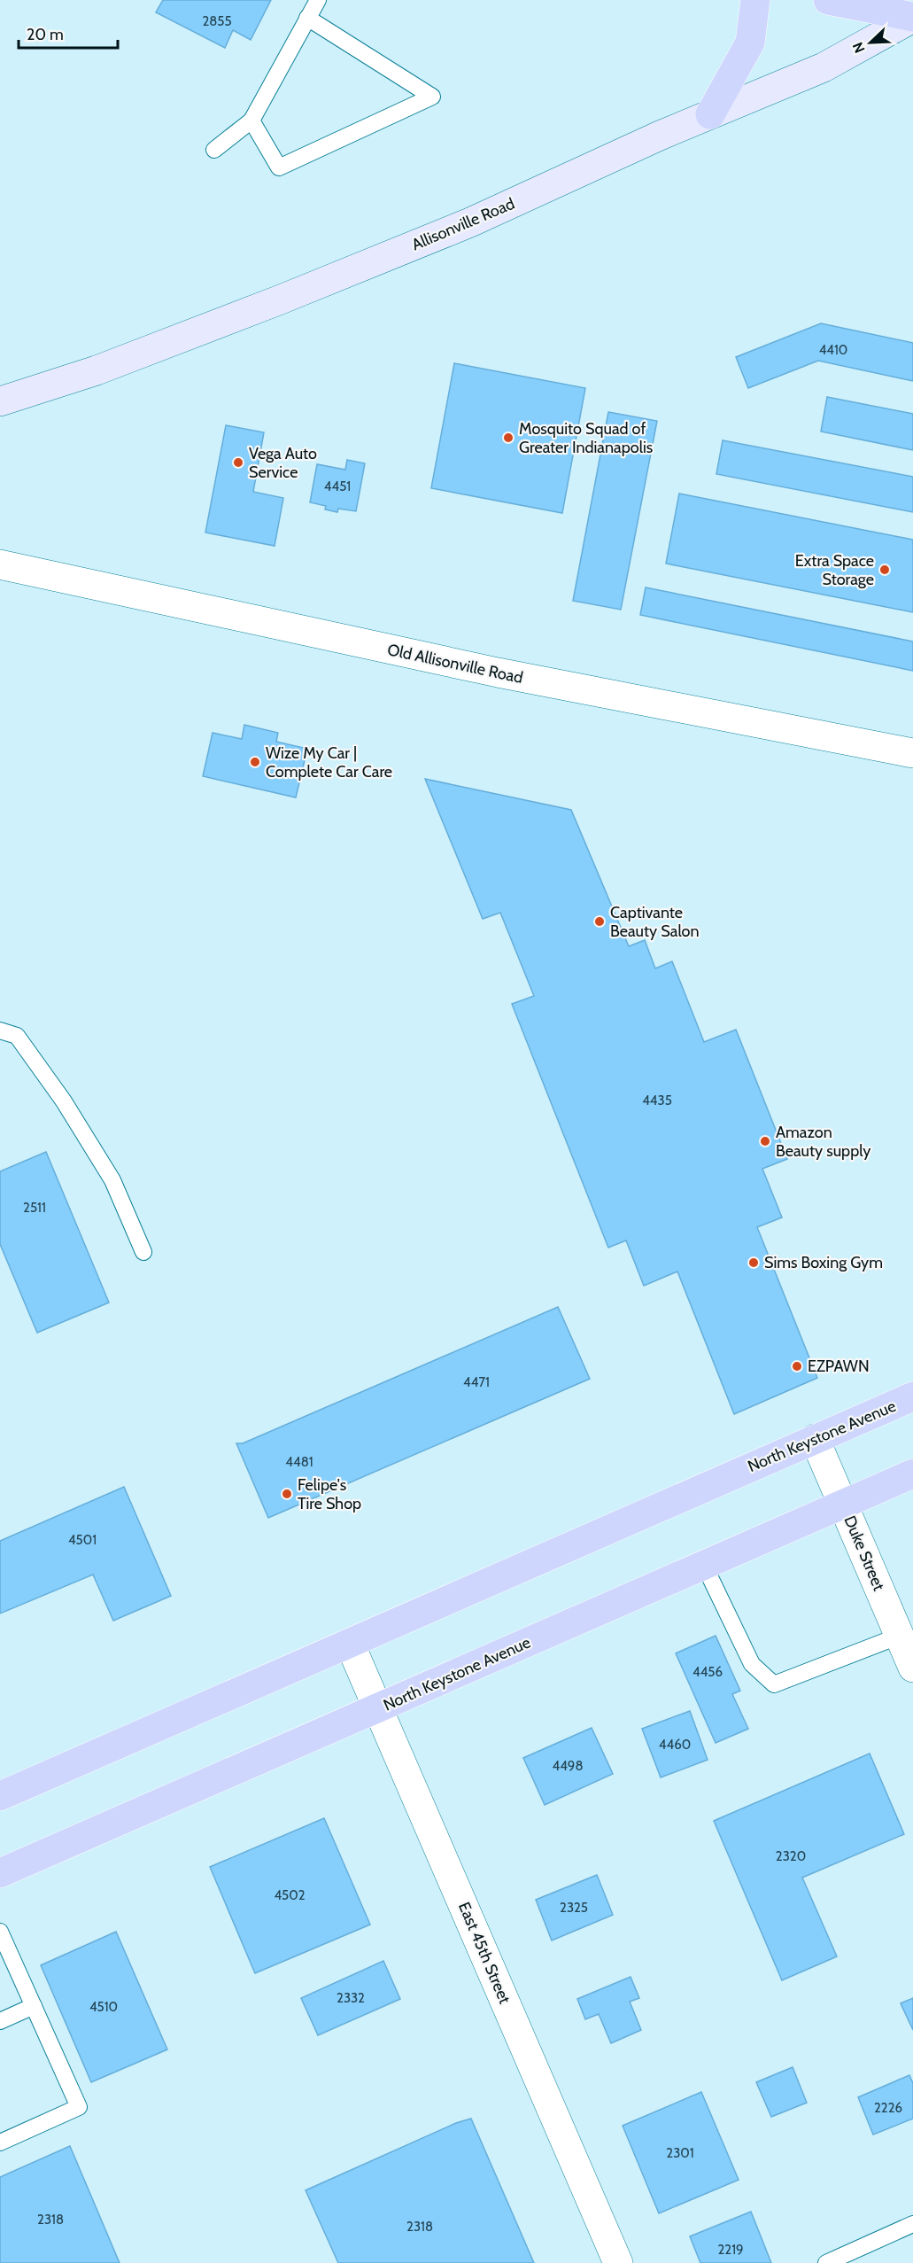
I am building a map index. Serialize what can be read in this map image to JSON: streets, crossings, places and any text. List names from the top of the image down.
{
  "streets": {
    "main road": ["Allisonville Road", "North Keystone Avenue"],
    "street": ["Old Allisonville Road", "Duke Street", "East 45th Street"]
  },
  "crossings": [
    ["North Keystone Avenue", "Duke Street"],
    ["North Keystone Avenue", "East 45th Street"]
  ],
  "places": [
    "Mosquito Squad of Greater Indianapolis",
    "Vega Auto Service",
    "Extra Space Storage",
    "Wize My Car | Complete Car Care",
    "Captivante Beauty Salon",
    "Amazon Beauty supply",
    "Sims Boxing Gym",
    "EZPAWN",
    "Felipe's Tire Shop"
  ],
  "house_numbers": [
    "2855",
    "4410",
    "4451",
    "4435",
    "2511",
    "4471",
    "4481",
    "4501",
    "4456",
    "4460",
    "4498",
    "2320",
    "4502",
    "2325",
    "2332",
    "4510",
    "2226",
    "2301",
    "2318",
    "2318",
    "2219"
  ],
  "scale_bar": "20 m",
  "north": "bottom left"
}
